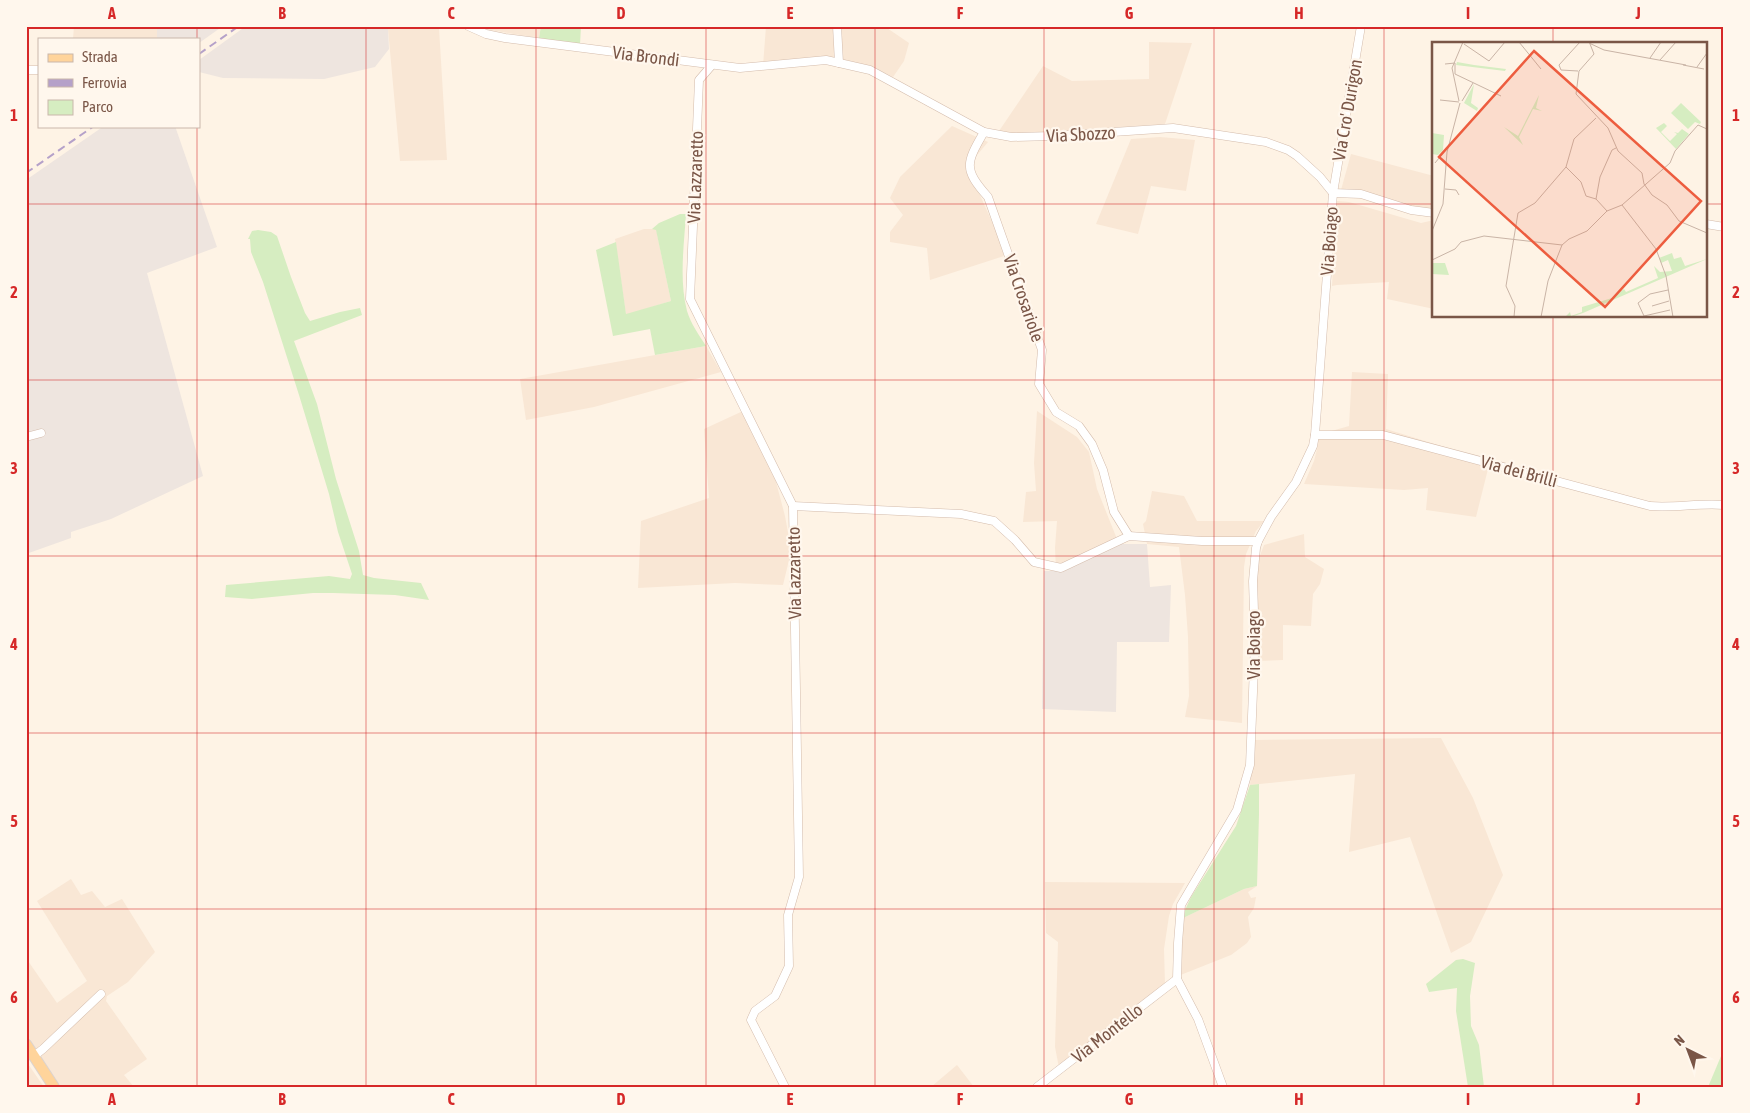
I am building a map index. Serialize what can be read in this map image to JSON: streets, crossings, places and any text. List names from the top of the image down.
{
  "streets": {
    "street": [
      "Via Brondi",
      "Via Cro' Durigon",
      "Via Sbozzo",
      "Via Lazzaretto",
      "Via Boiago",
      "Via Crosariole",
      "Via dei Brilli",
      "Via Montello"
    ]
  },
  "crossings": [
    ["Via Brondi", "Via Sbozzo"],
    ["Via Brondi", "Via Lazzaretto"],
    ["Via Cro' Durigon", "Via Sbozzo"],
    ["Via Cro' Durigon", "Via Boiago"],
    ["Via Sbozzo", "Via Boiago"],
    ["Via Sbozzo", "Via Crosariole"],
    ["Via Boiago", "Via dei Brilli"],
    ["Via Boiago", "Via Montello"]
  ],
  "legend": ["Strada", "Ferrovia", "Parco"],
  "north": "top left",
  "grid": {
    "columns": [
      "A",
      "B",
      "C",
      "D",
      "E",
      "F",
      "G",
      "H",
      "I",
      "J"
    ],
    "rows": [
      "1",
      "2",
      "3",
      "4",
      "5",
      "6"
    ]
  }
}
